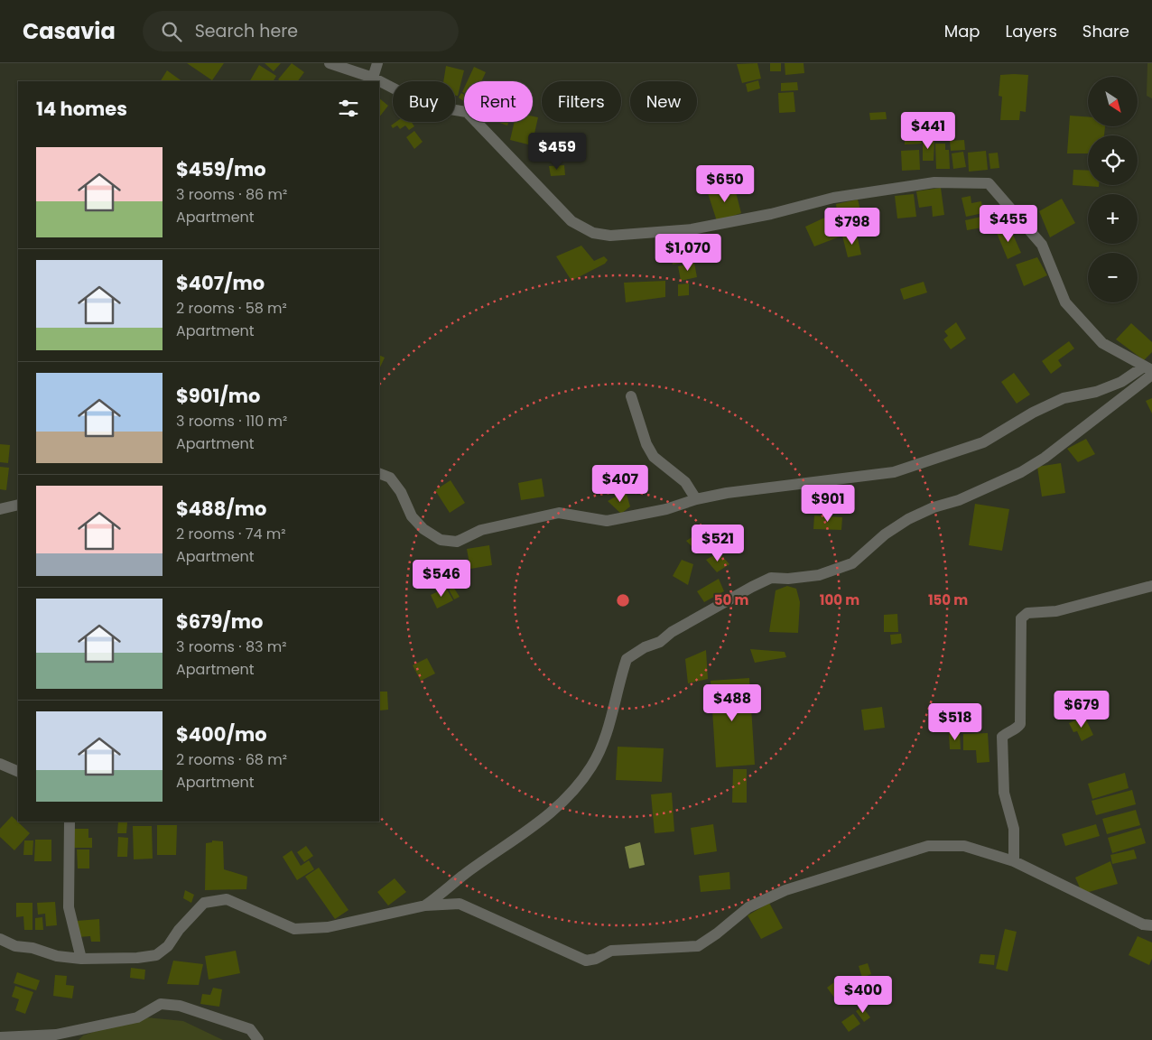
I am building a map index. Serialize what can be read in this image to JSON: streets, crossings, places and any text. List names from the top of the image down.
{
  "north": "bottom right",
  "page": {
    "header": "Casavia",
    "search": "Search here",
    "nav": ["Map", "Layers", "Share"],
    "map_buttons": ["+", "−"],
    "chip": [
      "Buy",
      "Rent",
      "Filters",
      "New"
    ],
    "heading": "14 homes",
    "price": [
      "$441",
      "$459",
      "$650",
      "$455",
      "$798",
      "$1,070",
      "$407",
      "$901",
      "$521",
      "$546",
      "$488",
      "$679",
      "$518",
      "$400"
    ],
    "list": [
      {
        "name": "$459/mo",
        "note": "3 rooms · 86 m² · Apartment"
      },
      {
        "name": "$407/mo",
        "note": "2 rooms · 58 m² · Apartment"
      },
      {
        "name": "$901/mo",
        "note": "3 rooms · 110 m² · Apartment"
      },
      {
        "name": "$488/mo",
        "note": "2 rooms · 74 m² · Apartment"
      },
      {
        "name": "$679/mo",
        "note": "3 rooms · 83 m² · Apartment"
      },
      {
        "name": "$400/mo",
        "note": "2 rooms · 68 m² · Apartment"
      }
    ]
  },
  "rings": ["50 m", "100 m", "150 m"]
}
